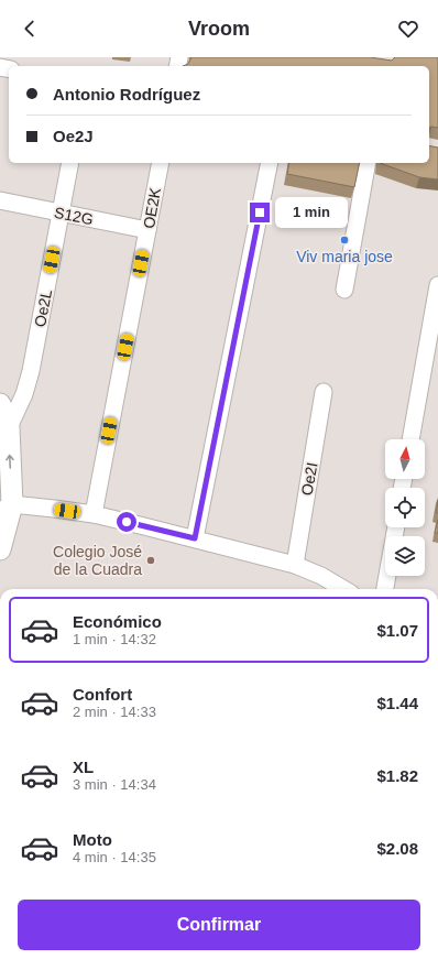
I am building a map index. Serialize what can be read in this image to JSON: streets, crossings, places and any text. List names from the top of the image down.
{
  "streets": {
    "street": [
      "OE2K",
      "S12G",
      "Oe2L",
      "Oe2I"
    ]
  },
  "crossings": [
    ["OE2K", "S12G"],
    ["S12G", "Oe2L"]
  ],
  "places": ["Viv maria jose", "Colegio José de la Cuadra"],
  "north": "top",
  "page": {
    "header": "Vroom",
    "banner": ["Antonio Rodríguez", "Oe2J"],
    "bubble": "1 min",
    "list": [
      {
        "name": "Económico",
        "note": "1 min · 14:32",
        "value": "$1.07"
      },
      {
        "name": "Confort",
        "note": "2 min · 14:33",
        "value": "$1.44"
      },
      {
        "name": "XL",
        "note": "3 min · 14:34",
        "value": "$1.82"
      },
      {
        "name": "Moto",
        "note": "4 min · 14:35",
        "value": "$2.08"
      }
    ],
    "buttons": "Confirmar"
  }
}
